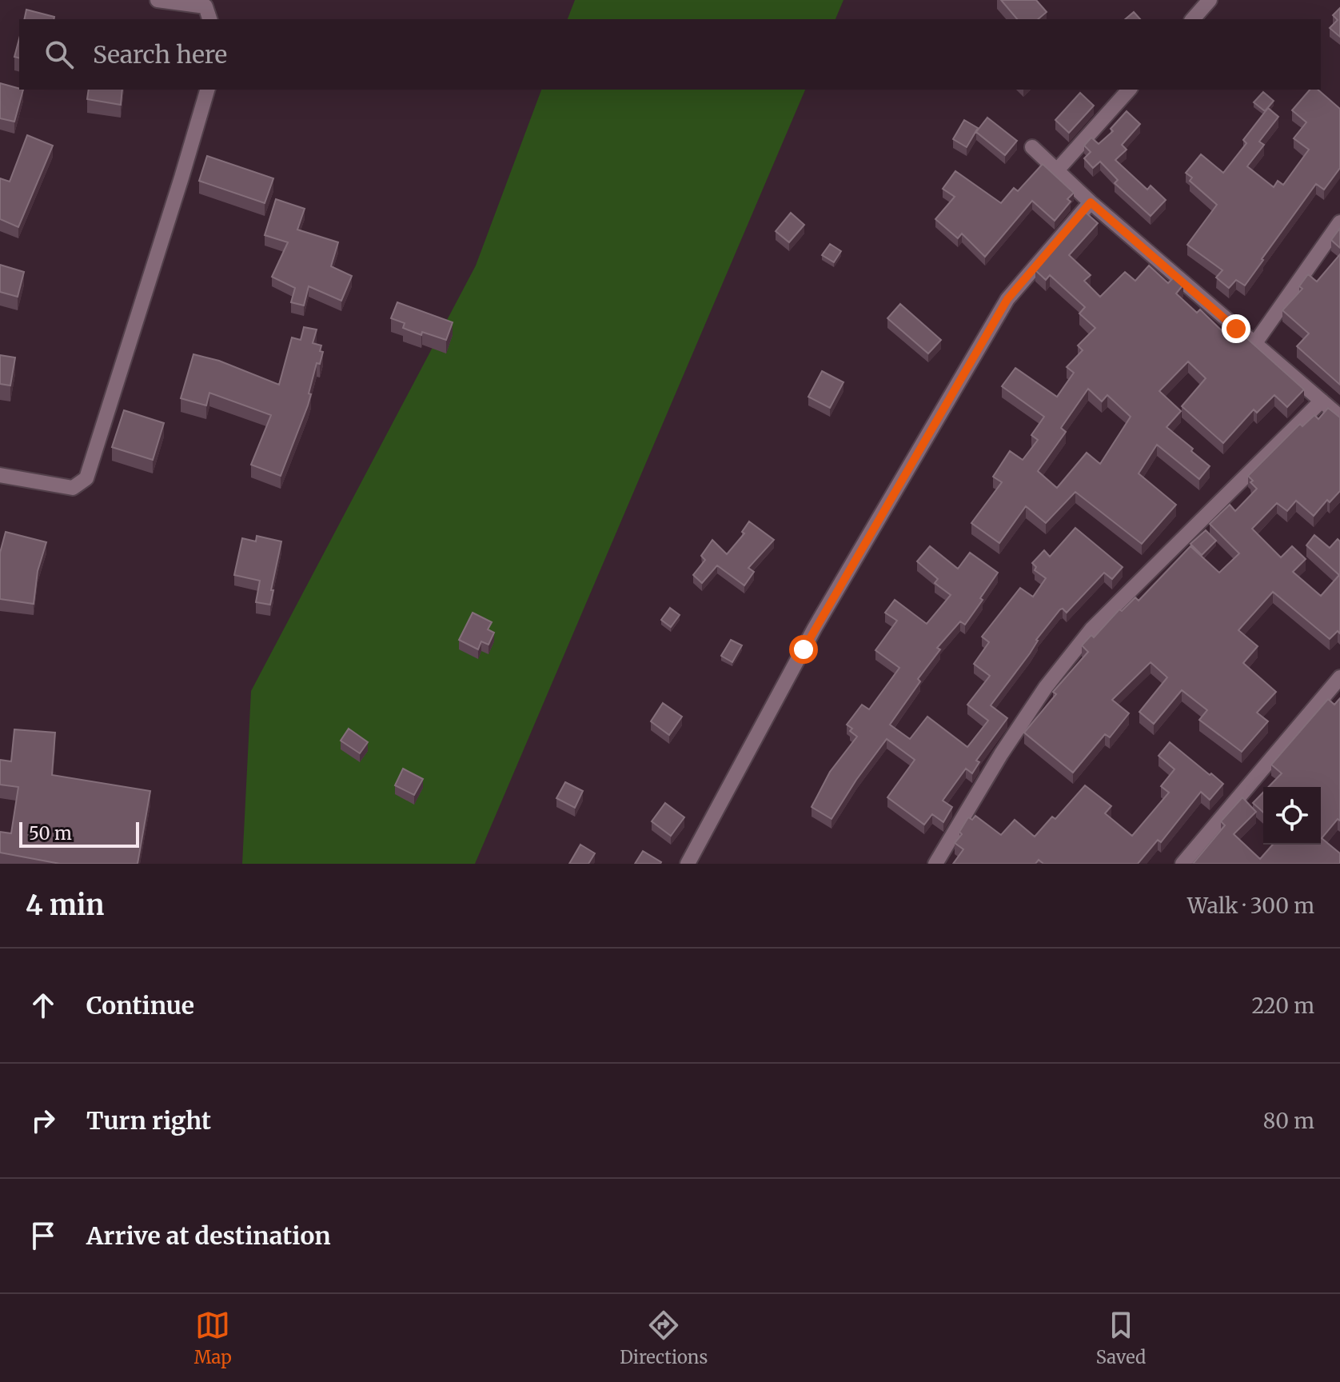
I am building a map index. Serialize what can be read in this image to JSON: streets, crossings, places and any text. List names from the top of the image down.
{
  "scale_bar": "50 m",
  "page": {
    "search": "Search here",
    "scale": "50 m",
    "heading": ["4 min", "Walk · 300 m"],
    "list": [
      ["Continue", "220 m"],
      ["Turn right", "80 m"],
      "Arrive at destination"
    ],
    "nav": ["Map", "Directions", "Saved"]
  }
}
